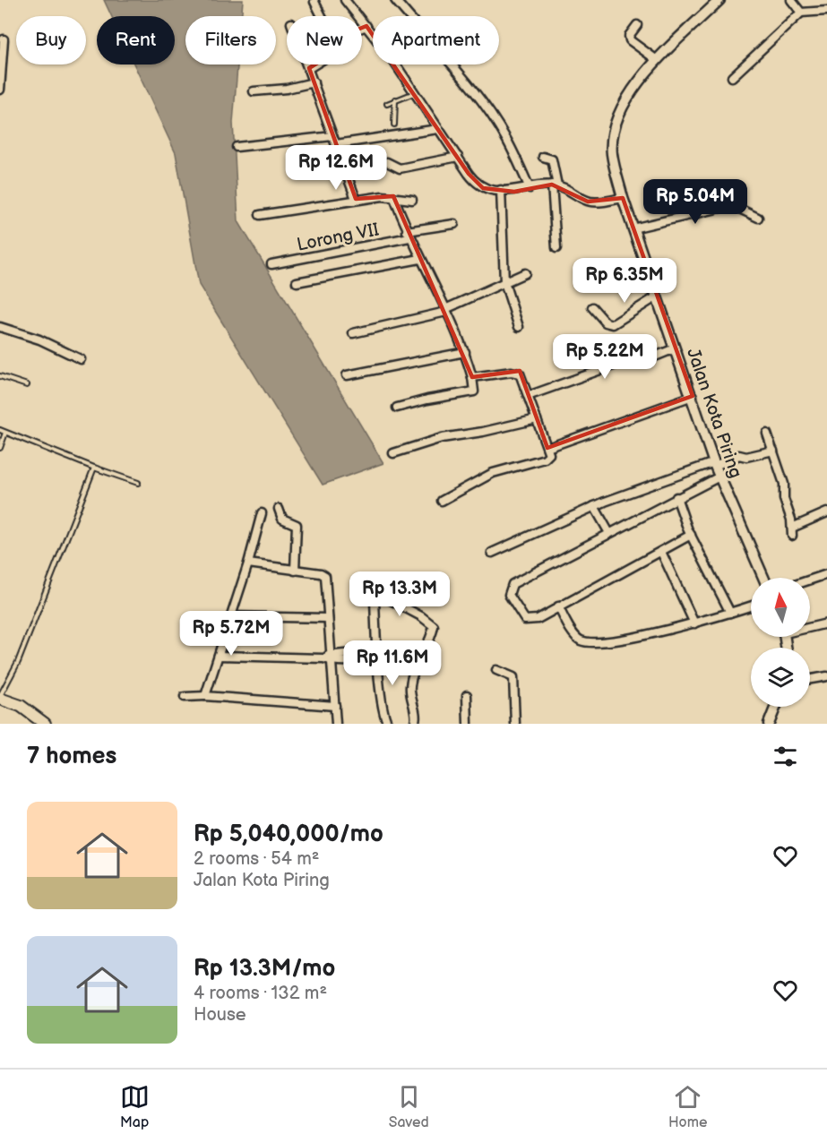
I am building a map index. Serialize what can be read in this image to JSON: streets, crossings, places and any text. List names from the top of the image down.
{
  "streets": {
    "street": ["Lorong VII", "Jalan Kota Piring"]
  },
  "north": "top",
  "page": {
    "chip": [
      "Buy",
      "Rent",
      "Filters",
      "New",
      "Apartment"
    ],
    "price": [
      "Rp 12.6M",
      "Rp 5.04M",
      "Rp 6.35M",
      "Rp 5.22M",
      "Rp 13.3M",
      "Rp 5.72M",
      "Rp 11.6M"
    ],
    "heading": "7 homes",
    "list": [
      {
        "name": "Rp 5,040,000/mo",
        "note": "2 rooms · 54 m² · Jalan Kota Piring"
      },
      {
        "name": "Rp 13.3M/mo",
        "note": "4 rooms · 132 m² · House"
      }
    ],
    "tabs": ["Map", "Saved", "Home"]
  }
}
